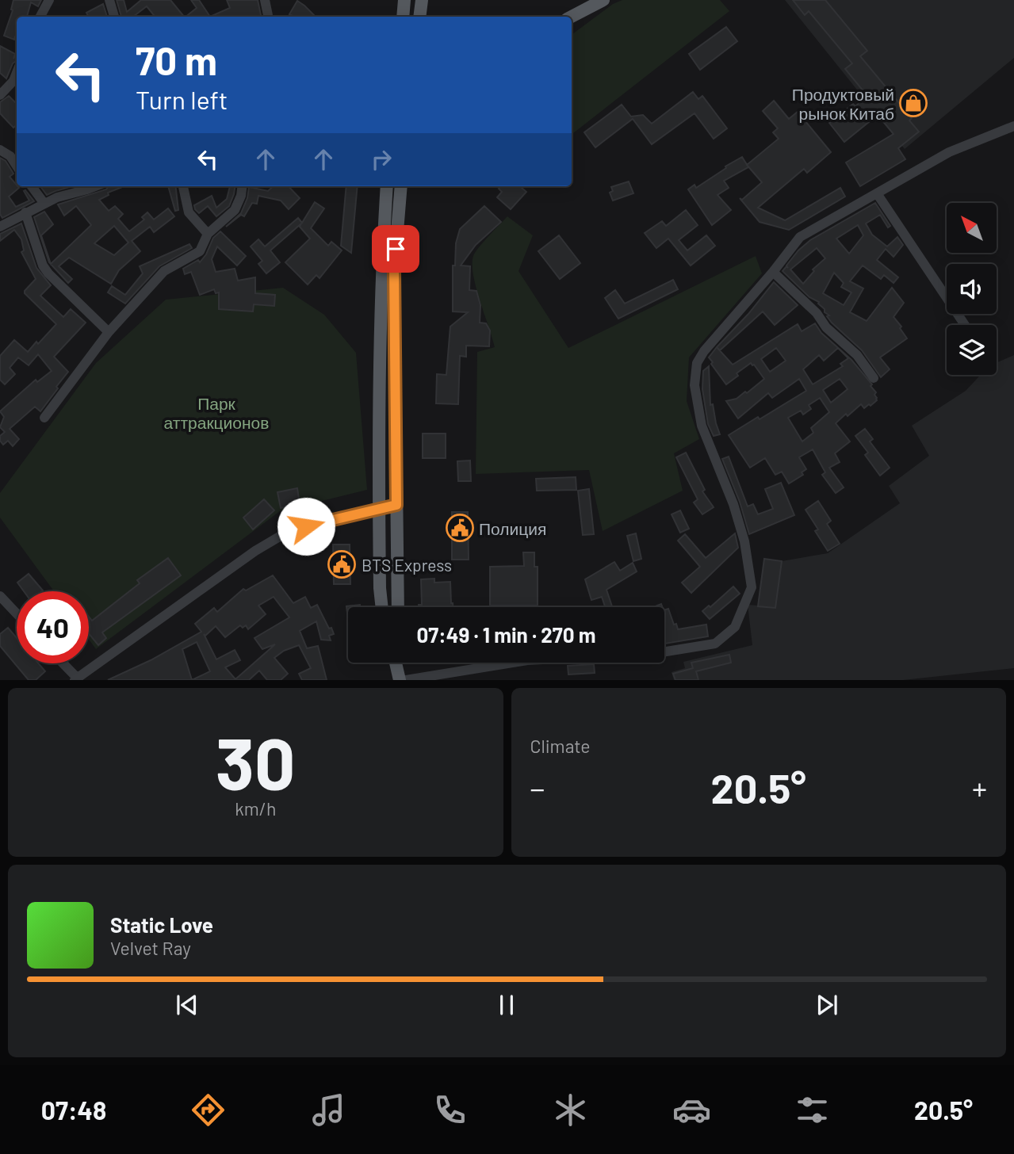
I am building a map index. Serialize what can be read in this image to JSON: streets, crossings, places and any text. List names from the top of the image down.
{
  "parks": ["Парк аттракционов"],
  "places": {
    "shop": ["Продуктовый рынок Китаб"],
    "public building": ["Полиция", "BTS Express"]
  },
  "north": "top left",
  "page": {
    "turn": ["70 m", "Turn left"],
    "limit": "40",
    "trip": "07:49 · 1 min · 270 m",
    "tile": [
      ["30", "km/h"],
      "Climate"
    ],
    "heat": ["−", "20.5°", "+"],
    "song": ["Static Love", "Velvet Ray"],
    "tabs": ["07:48", "20.5°"]
  }
}
